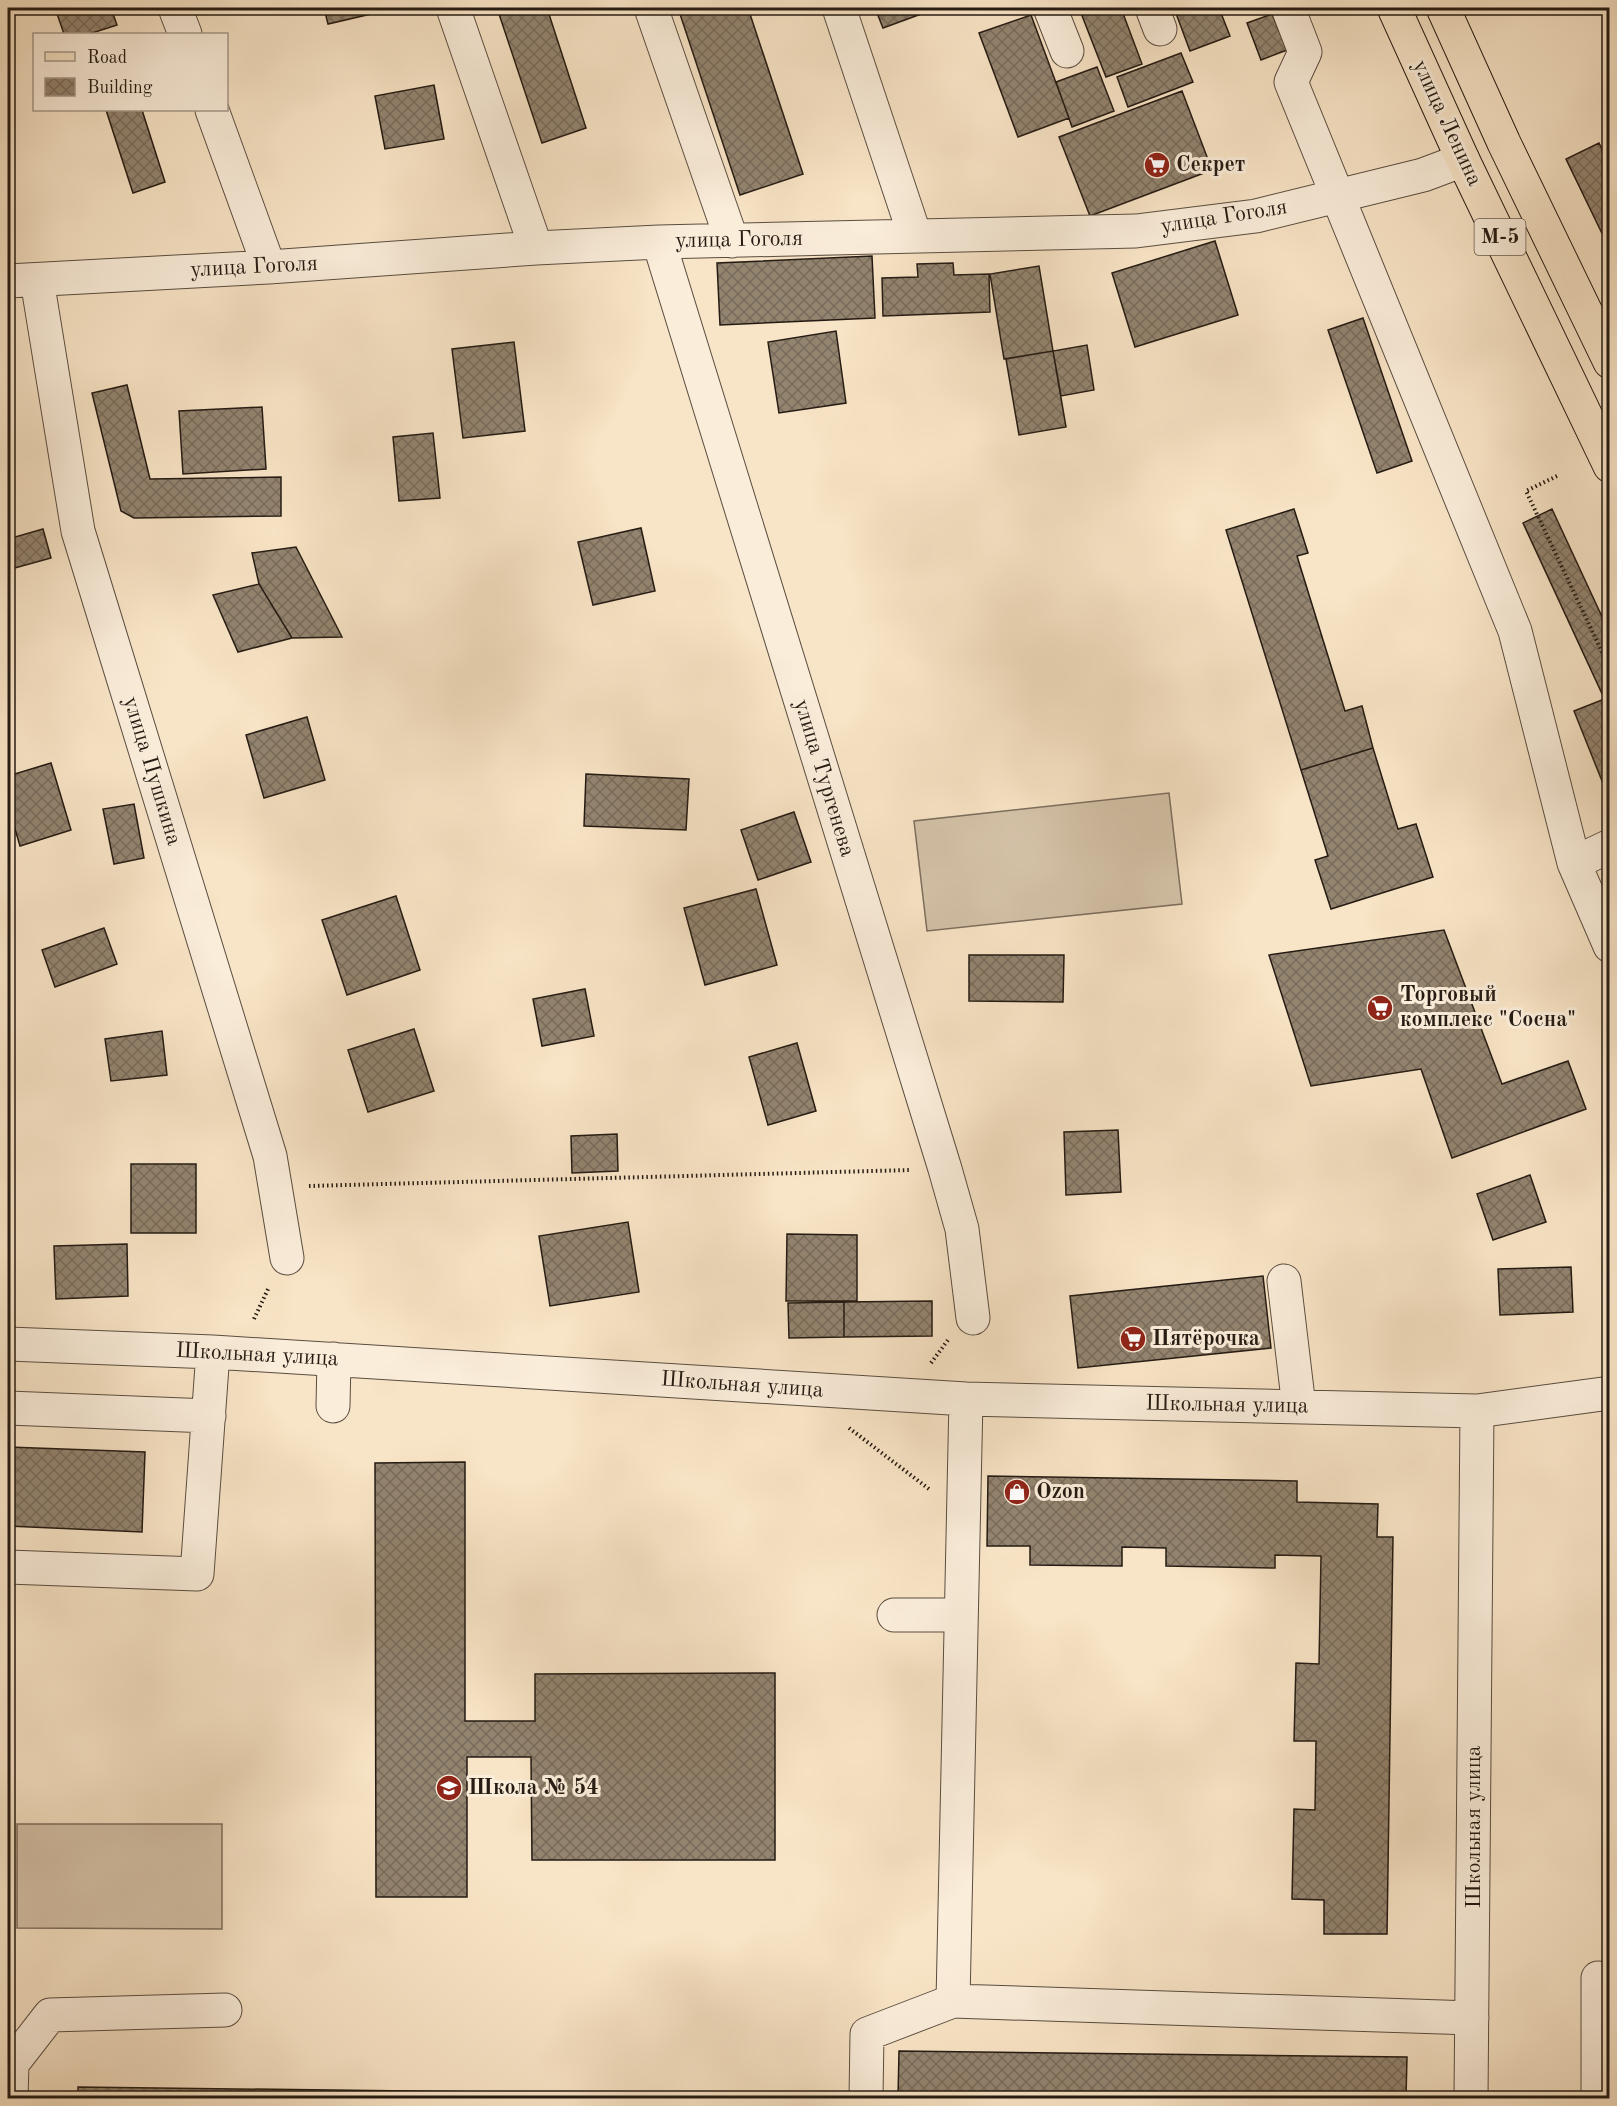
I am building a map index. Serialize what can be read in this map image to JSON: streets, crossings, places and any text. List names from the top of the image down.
{
  "streets": {
    "main road": ["улица Ленина", "М-5"],
    "street": [
      "улица Гоголя",
      "улица Пушкина",
      "улица Тургенева",
      "Школьная улица"
    ]
  },
  "crossings": [
    ["улица Ленина", "улица Гоголя"],
    ["улица Гоголя", "улица Пушкина"],
    ["улица Гоголя", "улица Тургенева"]
  ],
  "places": {
    "supermarket": ["Секрет", "Торговый комплекс \"Сосна\"", "Пятёрочка"],
    "shop": ["Ozon"],
    "school or university": ["Школа № 54"]
  },
  "legend": ["Road", "Building"]
}
